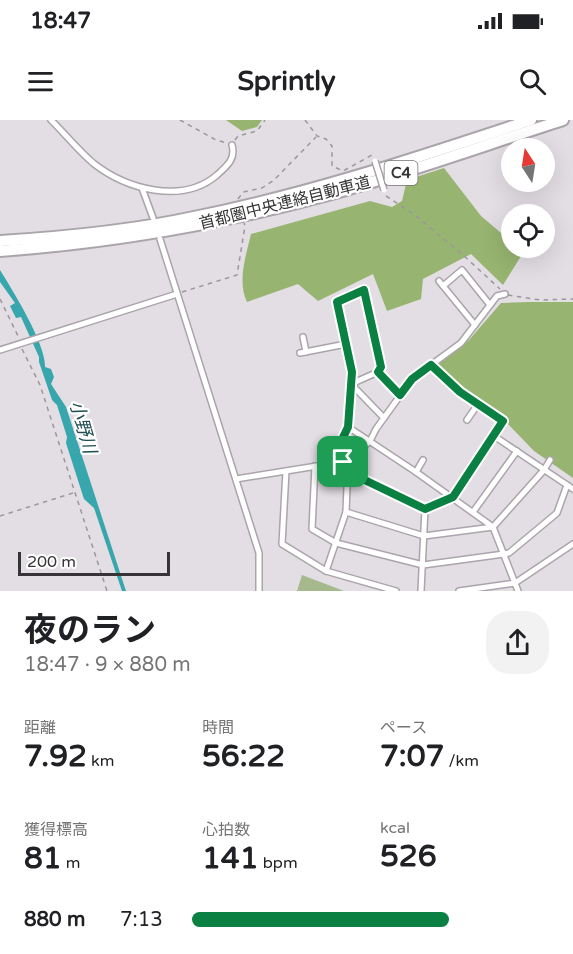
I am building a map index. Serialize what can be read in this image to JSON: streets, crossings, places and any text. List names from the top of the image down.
{
  "streets": {
    "highway": ["C4", "首都圏中央連絡自動車道"]
  },
  "water": ["小野川"],
  "scale_bar": "200 m",
  "north": "top",
  "page": {
    "status": "18:47",
    "header": "Sprintly",
    "scale": "200 m",
    "heading": ["夜のラン", "18:47 · 9 × 880 m"],
    "stats": [
      ["距離", "7.92 km"],
      ["時間", "56:22"],
      ["ペース", "7:07 /km"],
      ["獲得標高", "81 m"],
      ["心拍数", "141 bpm"],
      ["kcal", "526"]
    ],
    "list": [
      {
        "name": "880 m",
        "note": "7:13"
      }
    ]
  }
}
